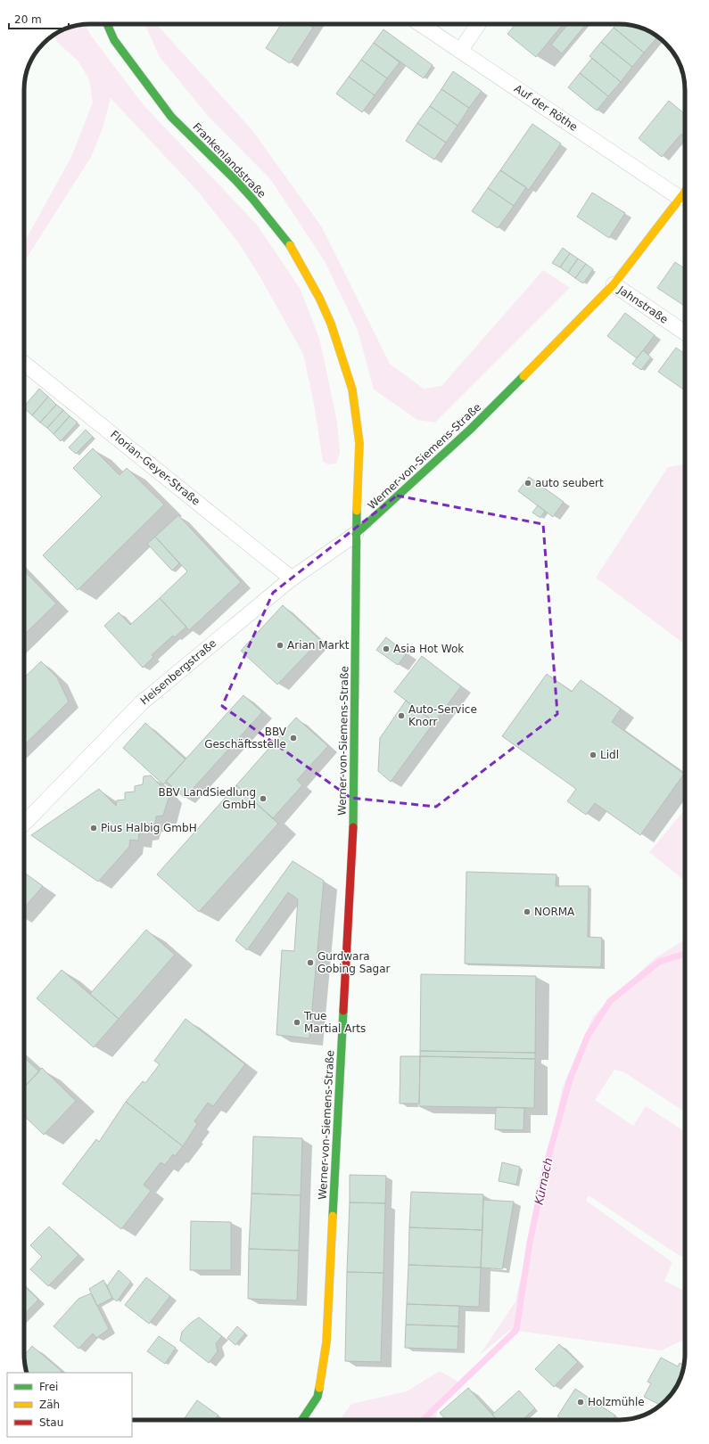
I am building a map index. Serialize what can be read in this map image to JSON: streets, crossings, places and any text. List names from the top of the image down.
{
  "streets": {
    "street": [
      "Auf der Röthe",
      "Frankenlandstraße",
      "Jahnstraße",
      "Werner-von-Siemens-Straße",
      "Florian-Geyer-Straße",
      "Heisenbergstraße"
    ]
  },
  "crossings": [
    ["Auf der Röthe", "Werner-von-Siemens-Straße"],
    ["Frankenlandstraße", "Werner-von-Siemens-Straße"],
    ["Frankenlandstraße", "Heisenbergstraße"],
    ["Jahnstraße", "Werner-von-Siemens-Straße"],
    ["Werner-von-Siemens-Straße", "Heisenbergstraße"],
    ["Florian-Geyer-Straße", "Heisenbergstraße"]
  ],
  "water": ["Kürnach"],
  "places": [
    "auto seubert",
    "Arian Markt",
    "Asia Hot Wok",
    "Auto-Service Knorr",
    "BBV Geschäftsstelle",
    "Lidl",
    "BBV LandSiedlung GmbH",
    "Pius Halbig GmbH",
    "NORMA",
    "Gurdwara Gobing Sagar",
    "True Martial Arts",
    "Holzmühle"
  ],
  "legend": ["Frei", "Zäh", "Stau"],
  "scale_bar": "20 m"
}
